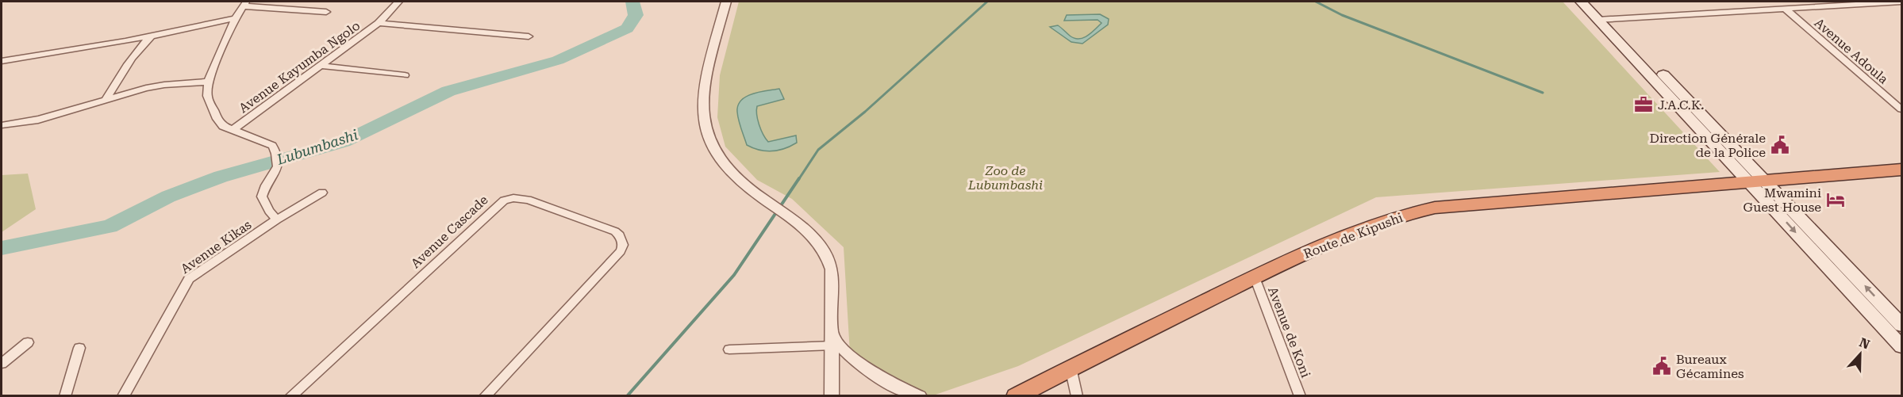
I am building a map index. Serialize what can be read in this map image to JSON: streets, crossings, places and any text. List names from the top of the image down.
{
  "streets": {
    "highway": ["Route de Kipushi"],
    "street": [
      "Avenue Adoula",
      "Avenue Kayumba Ngolo",
      "Avenue Cascade",
      "Avenue Kikas",
      "Avenue de Koni"
    ]
  },
  "crossings": [
    ["Route de Kipushi", "Avenue de Koni"]
  ],
  "water": ["Lubumbashi"],
  "parks": ["Zoo de Lubumbashi"],
  "places": {
    "office": ["J.A.C.K."],
    "public building": ["Direction Générale de la Police", "Bureaux Gécamines"],
    "hotel": ["Mwamini Guest House"]
  },
  "north": "top"
}
